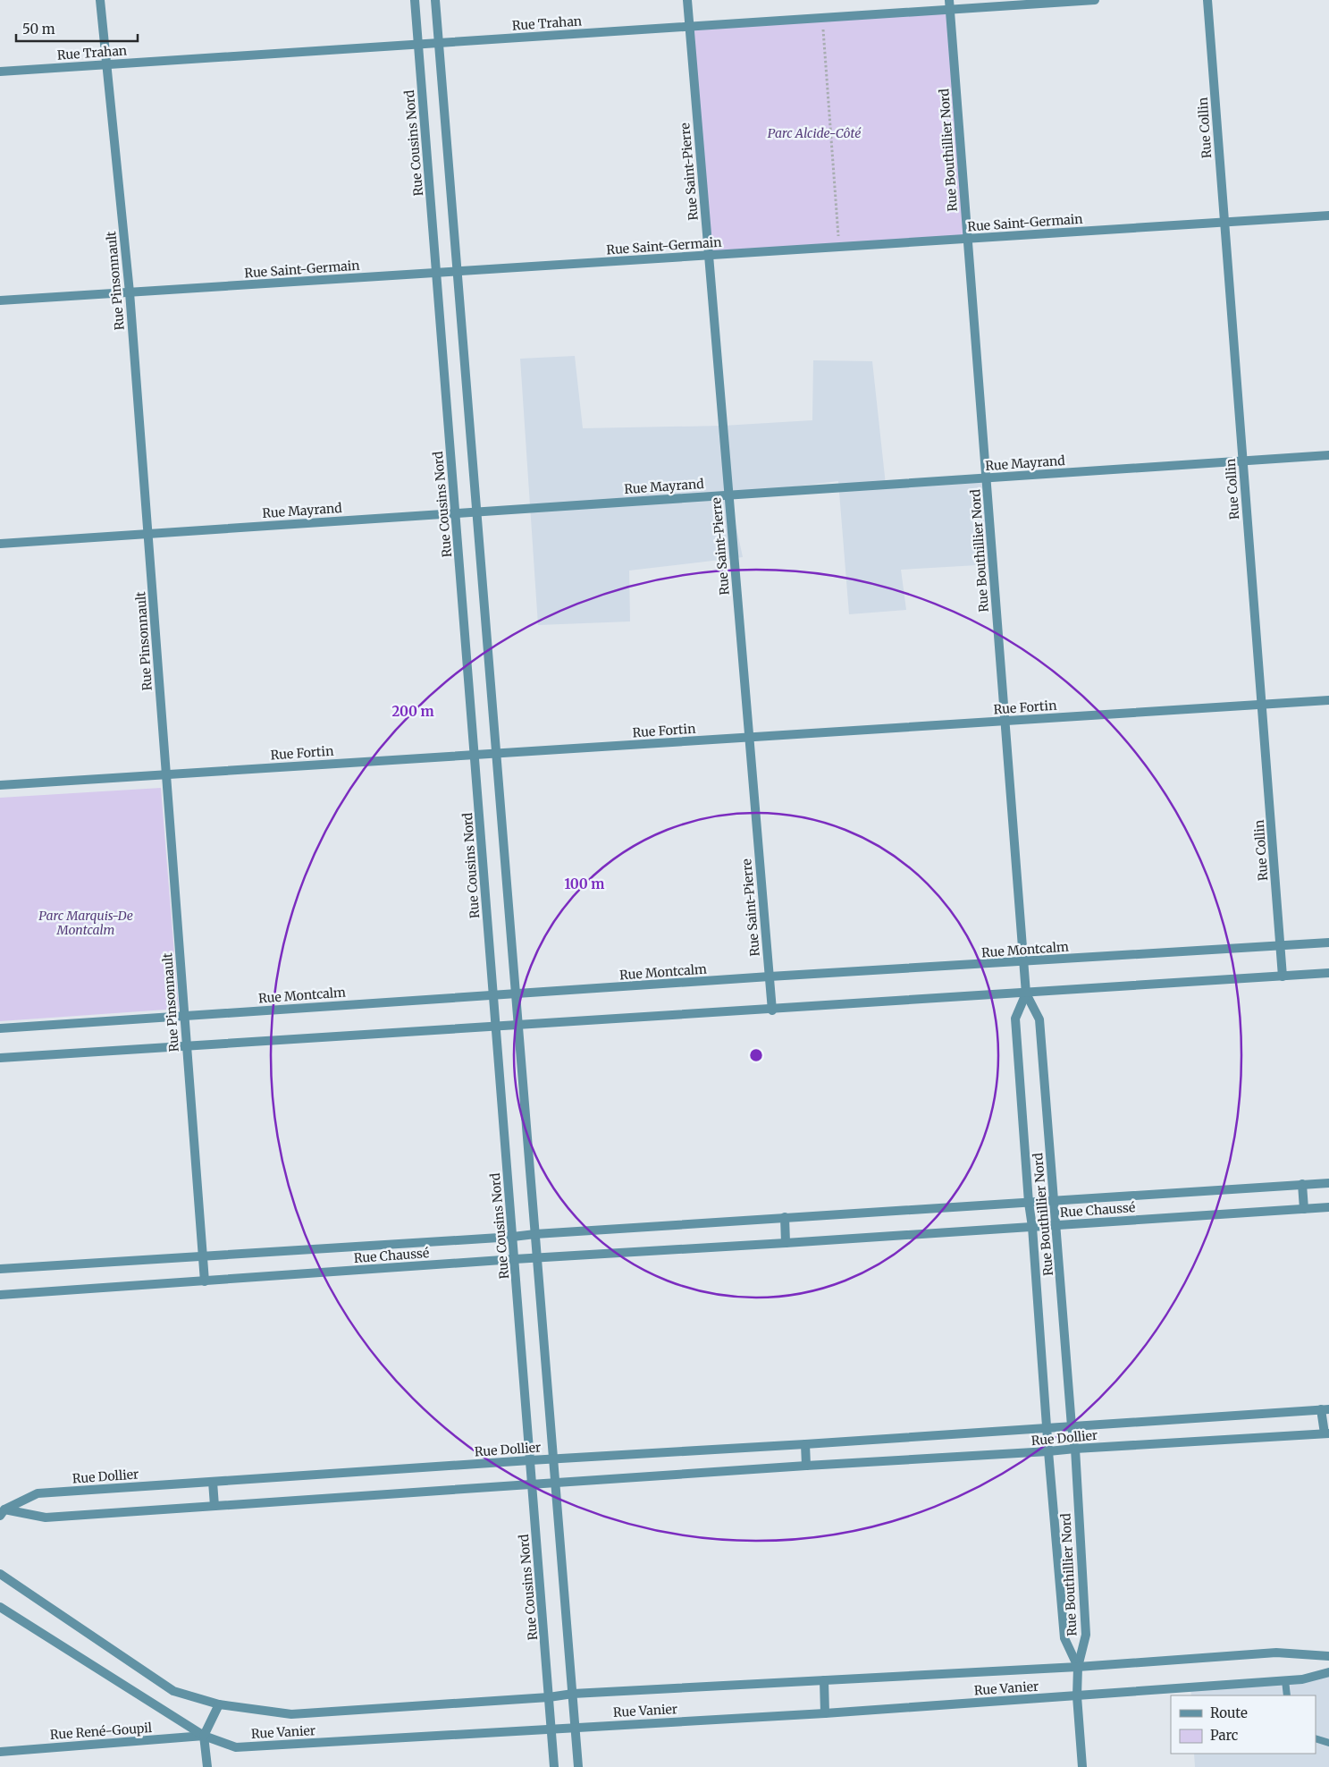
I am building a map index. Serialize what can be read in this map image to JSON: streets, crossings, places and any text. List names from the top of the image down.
{
  "streets": {
    "street": [
      "Rue Trahan",
      "Rue Collin",
      "Rue Cousins Nord",
      "Rue Bouthillier Nord",
      "Rue Saint-Pierre",
      "Rue Saint-Germain",
      "Rue Pinsonnault",
      "Rue Mayrand",
      "Rue Fortin",
      "Rue Montcalm",
      "Rue Chaussé",
      "Rue Dollier",
      "Rue Vanier",
      "Rue René-Goupil"
    ]
  },
  "crossings": [
    ["Rue Trahan", "Rue Cousins Nord"],
    ["Rue Trahan", "Rue Bouthillier Nord"],
    ["Rue Trahan", "Rue Saint-Pierre"],
    ["Rue Trahan", "Rue Pinsonnault"],
    ["Rue Collin", "Rue Saint-Germain"],
    ["Rue Collin", "Rue Mayrand"],
    ["Rue Collin", "Rue Fortin"],
    ["Rue Collin", "Rue Montcalm"],
    ["Rue Cousins Nord", "Rue Saint-Germain"],
    ["Rue Cousins Nord", "Rue Mayrand"],
    ["Rue Cousins Nord", "Rue Fortin"],
    ["Rue Cousins Nord", "Rue Montcalm"],
    ["Rue Cousins Nord", "Rue Chaussé"],
    ["Rue Cousins Nord", "Rue Dollier"],
    ["Rue Cousins Nord", "Rue Vanier"],
    ["Rue Bouthillier Nord", "Rue Saint-Germain"],
    ["Rue Bouthillier Nord", "Rue Mayrand"],
    ["Rue Bouthillier Nord", "Rue Fortin"],
    ["Rue Bouthillier Nord", "Rue Montcalm"],
    ["Rue Bouthillier Nord", "Rue Chaussé"],
    ["Rue Bouthillier Nord", "Rue Dollier"],
    ["Rue Bouthillier Nord", "Rue Vanier"],
    ["Rue Saint-Pierre", "Rue Saint-Germain"],
    ["Rue Saint-Pierre", "Rue Mayrand"],
    ["Rue Saint-Pierre", "Rue Fortin"],
    ["Rue Saint-Pierre", "Rue Montcalm"],
    ["Rue Saint-Germain", "Rue Pinsonnault"],
    ["Rue Pinsonnault", "Rue Mayrand"],
    ["Rue Pinsonnault", "Rue Fortin"],
    ["Rue Pinsonnault", "Rue Montcalm"],
    ["Rue Pinsonnault", "Rue Chaussé"],
    ["Rue Vanier", "Rue René-Goupil"]
  ],
  "parks": ["Parc Alcide-Côté", "Parc Marquis-De Montcalm"],
  "legend": ["Route", "Parc"],
  "scale_bar": "50 m",
  "rings": ["200 m", "100 m"]
}
